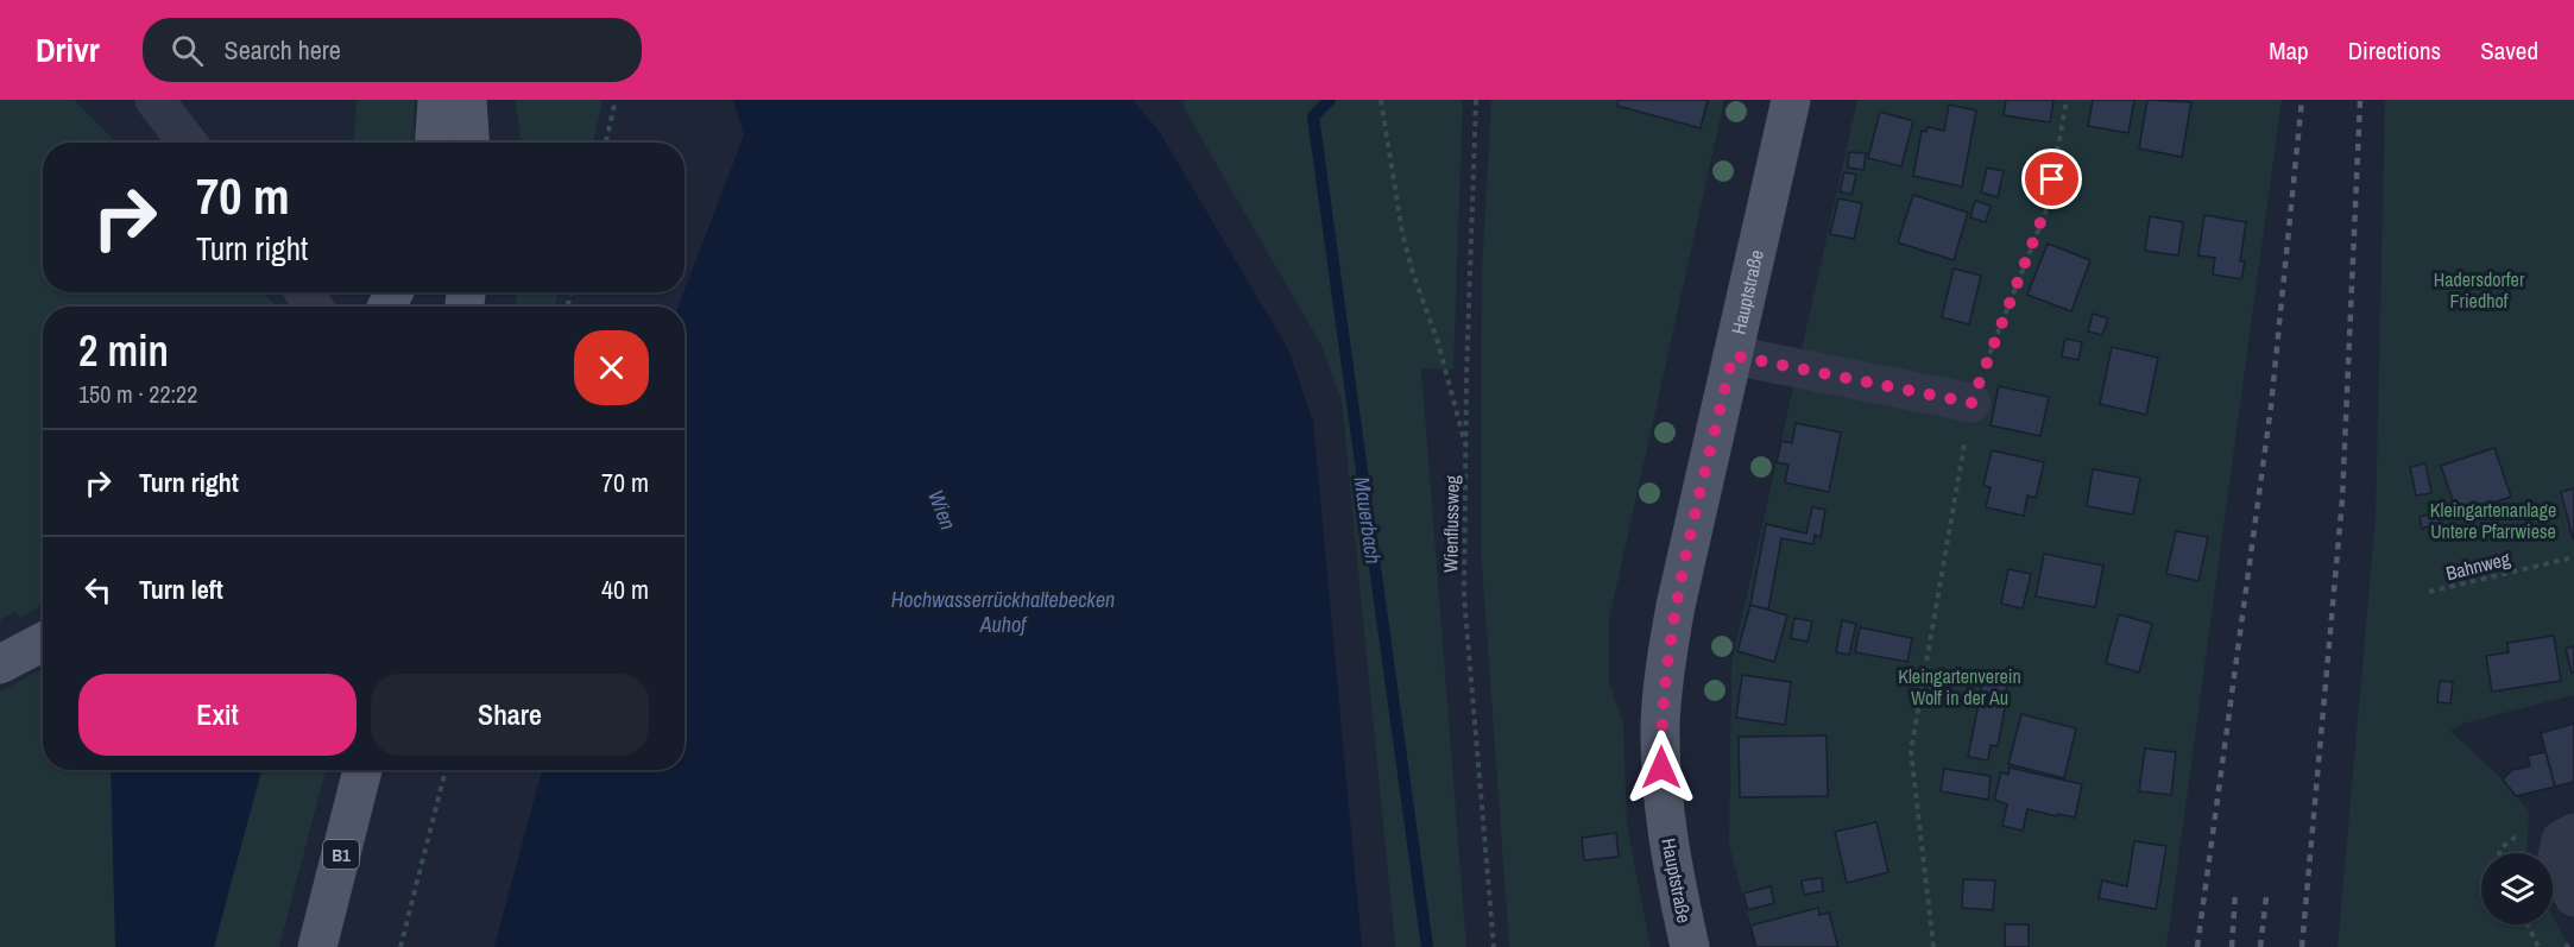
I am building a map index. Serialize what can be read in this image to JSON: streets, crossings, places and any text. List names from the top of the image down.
{
  "streets": {
    "main road": ["Hauptstraße", "B1"],
    "path": ["Wienflussweg", "Bahnweg"]
  },
  "water": ["Wien", "Mauerbach", "Hochwasserrückhaltebecken Auhof"],
  "parks": ["Hadersdorfer Friedhof", "Kleingartenanlage Untere Pfarrwiese", "Kleingartenverein Wolf in der Au"],
  "page": {
    "header": "Drivr",
    "search": "Search here",
    "nav": ["Map", "Directions", "Saved"],
    "turn": ["70 m", "Turn right"],
    "heading": ["2 min", "150 m · 22:22"],
    "list": [
      {
        "name": "Turn right",
        "value": "70 m"
      },
      {
        "name": "Turn left",
        "value": "40 m"
      }
    ],
    "buttons": ["Exit", "Share"]
  }
}
